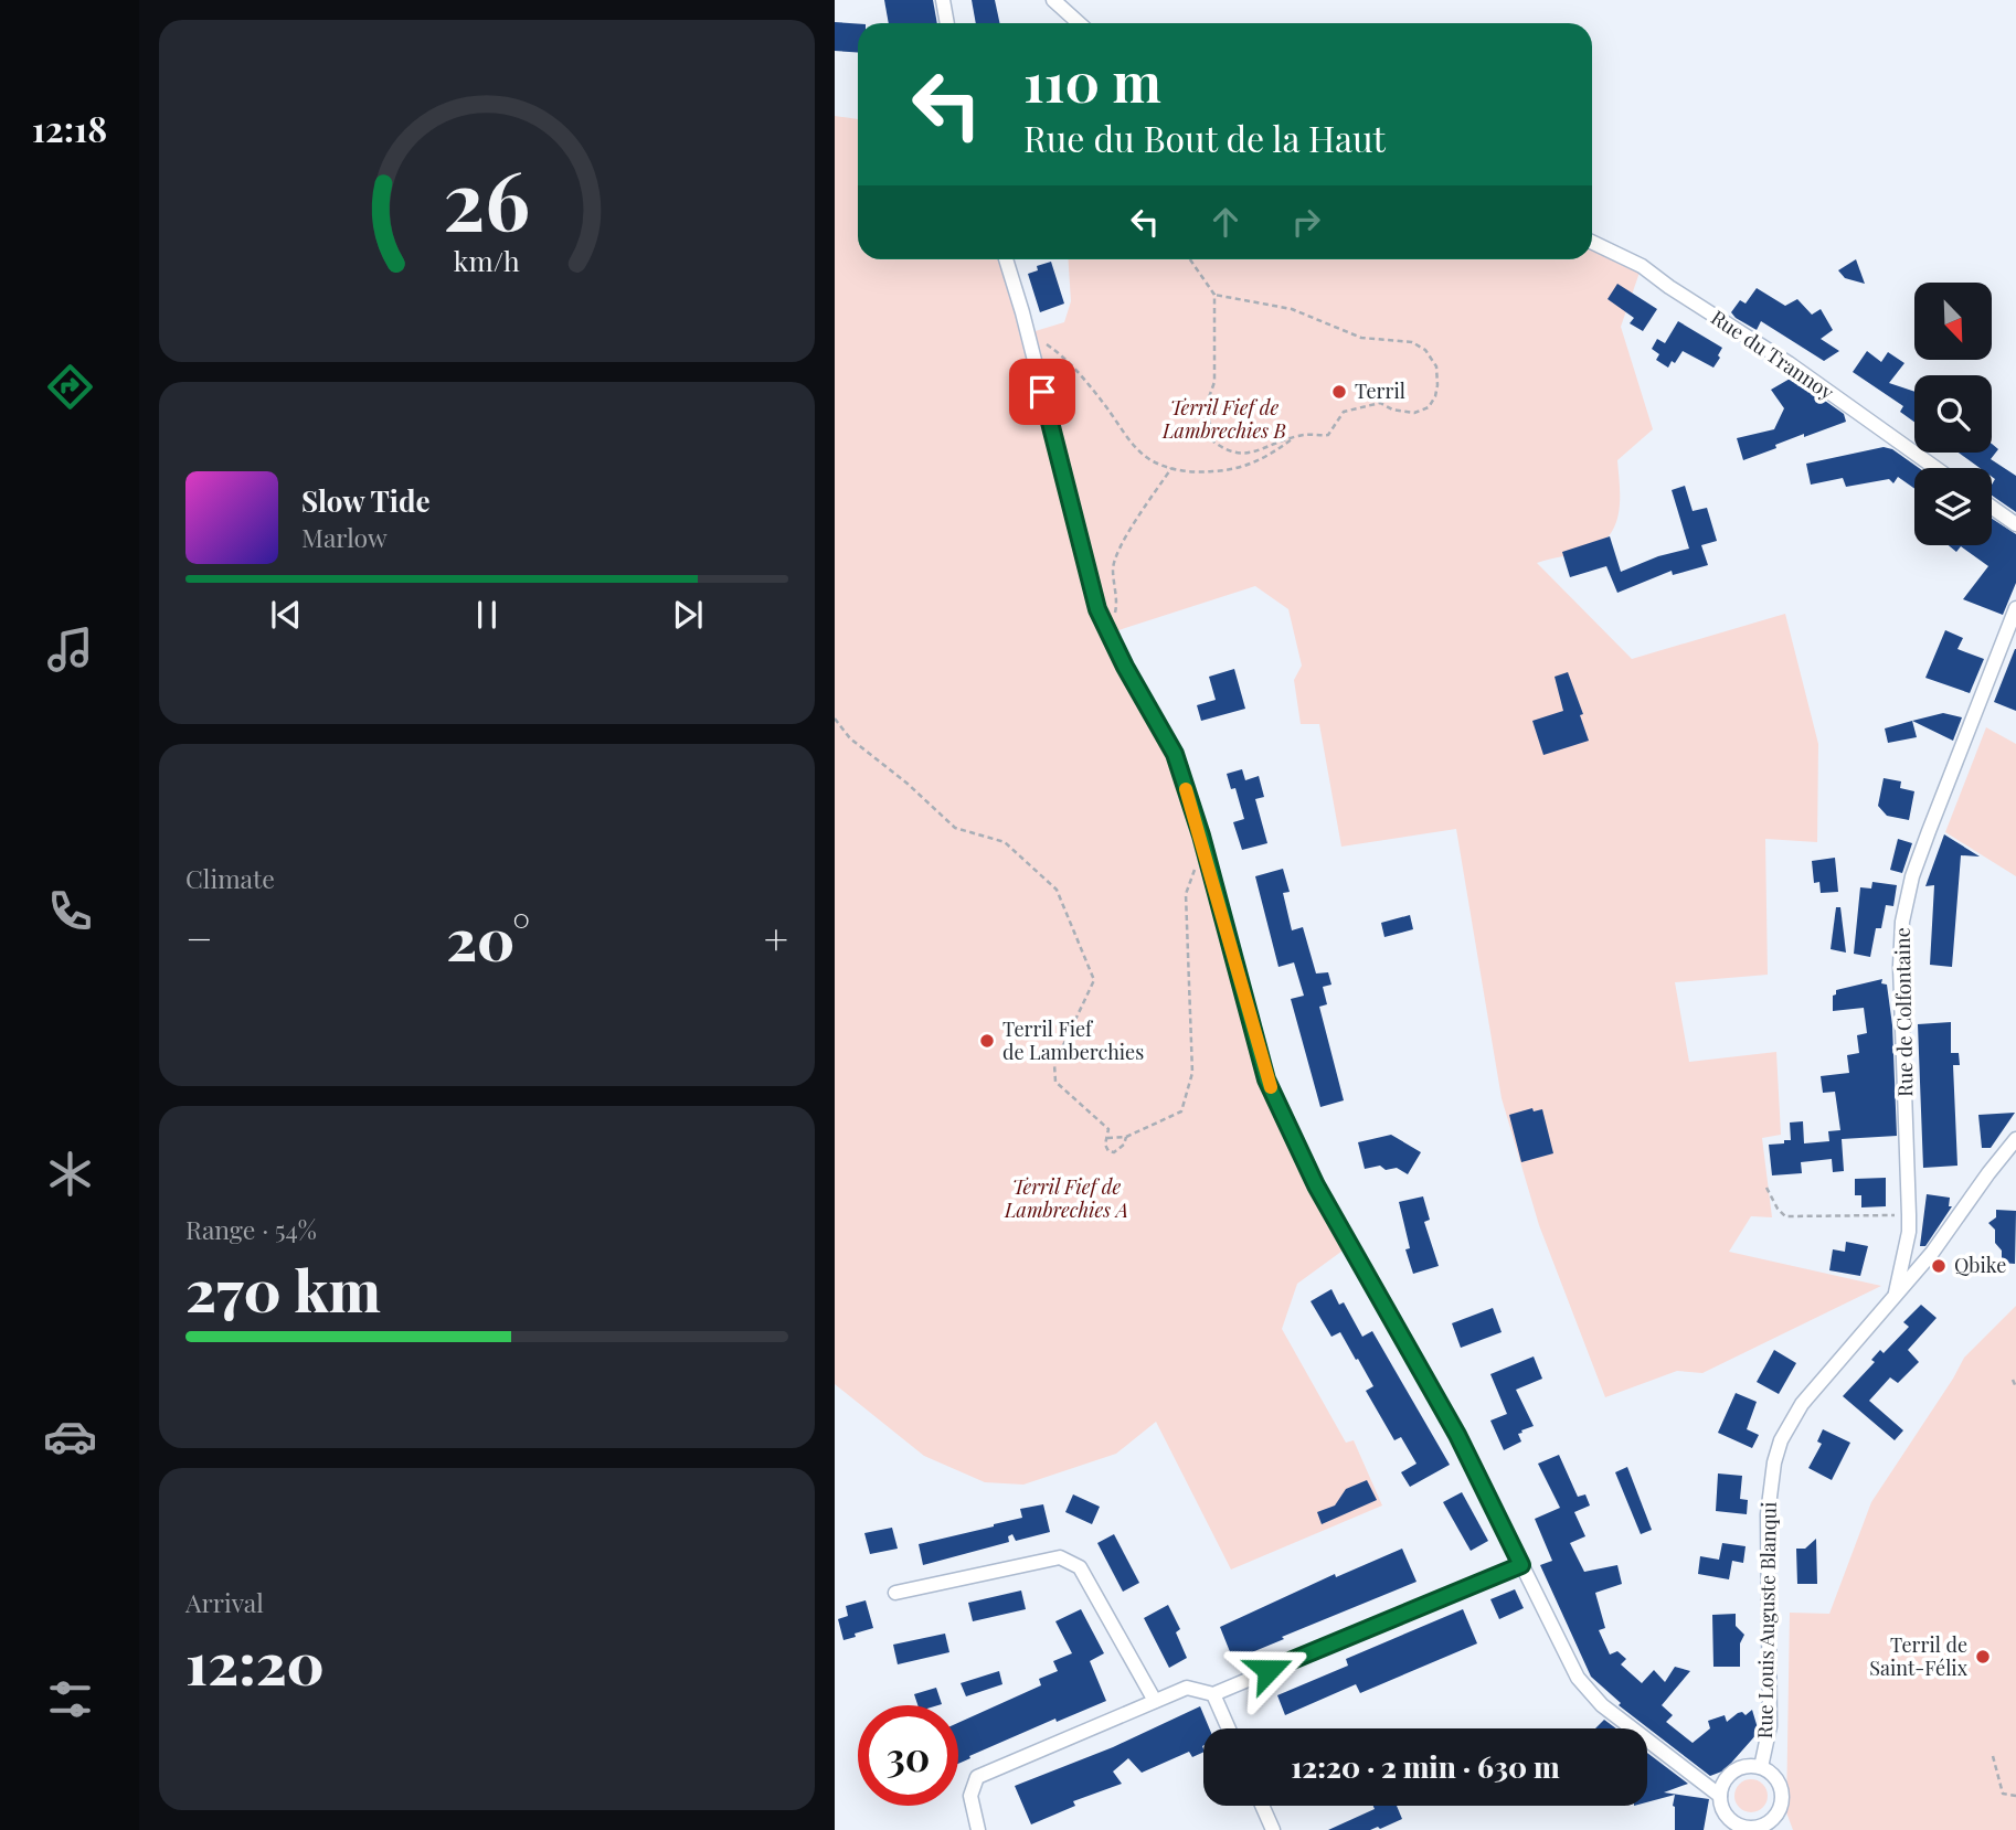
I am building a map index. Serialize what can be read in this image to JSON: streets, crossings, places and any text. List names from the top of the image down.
{
  "streets": {
    "street": ["Rue du Trannoy", "Rue de Colfontaine", "Rue Louis Auguste Blanqui"]
  },
  "crossings": [
    ["Rue de Colfontaine", "Rue Louis Auguste Blanqui"]
  ],
  "parks": ["Terril Fief de Lambrechies B", "Terril Fief de Lambrechies A"],
  "places": [
    "Terril",
    "Terril Fief de Lamberchies",
    "Qbike",
    "Terril de Saint-Félix"
  ],
  "north": "bottom right",
  "page": {
    "tabs": "12:18",
    "turn": ["110 m", "Rue du Bout de la Haut"],
    "song": ["Slow Tide", "Marlow"],
    "tile": [
      "Climate",
      ["Range · 54%", "270 km"],
      ["Arrival", "12:20"]
    ],
    "heat": ["−", "20°", "+"],
    "limit": "30",
    "trip": "12:20 · 2 min · 630 m",
    "gauge": ["26", "km/h"]
  }
}
